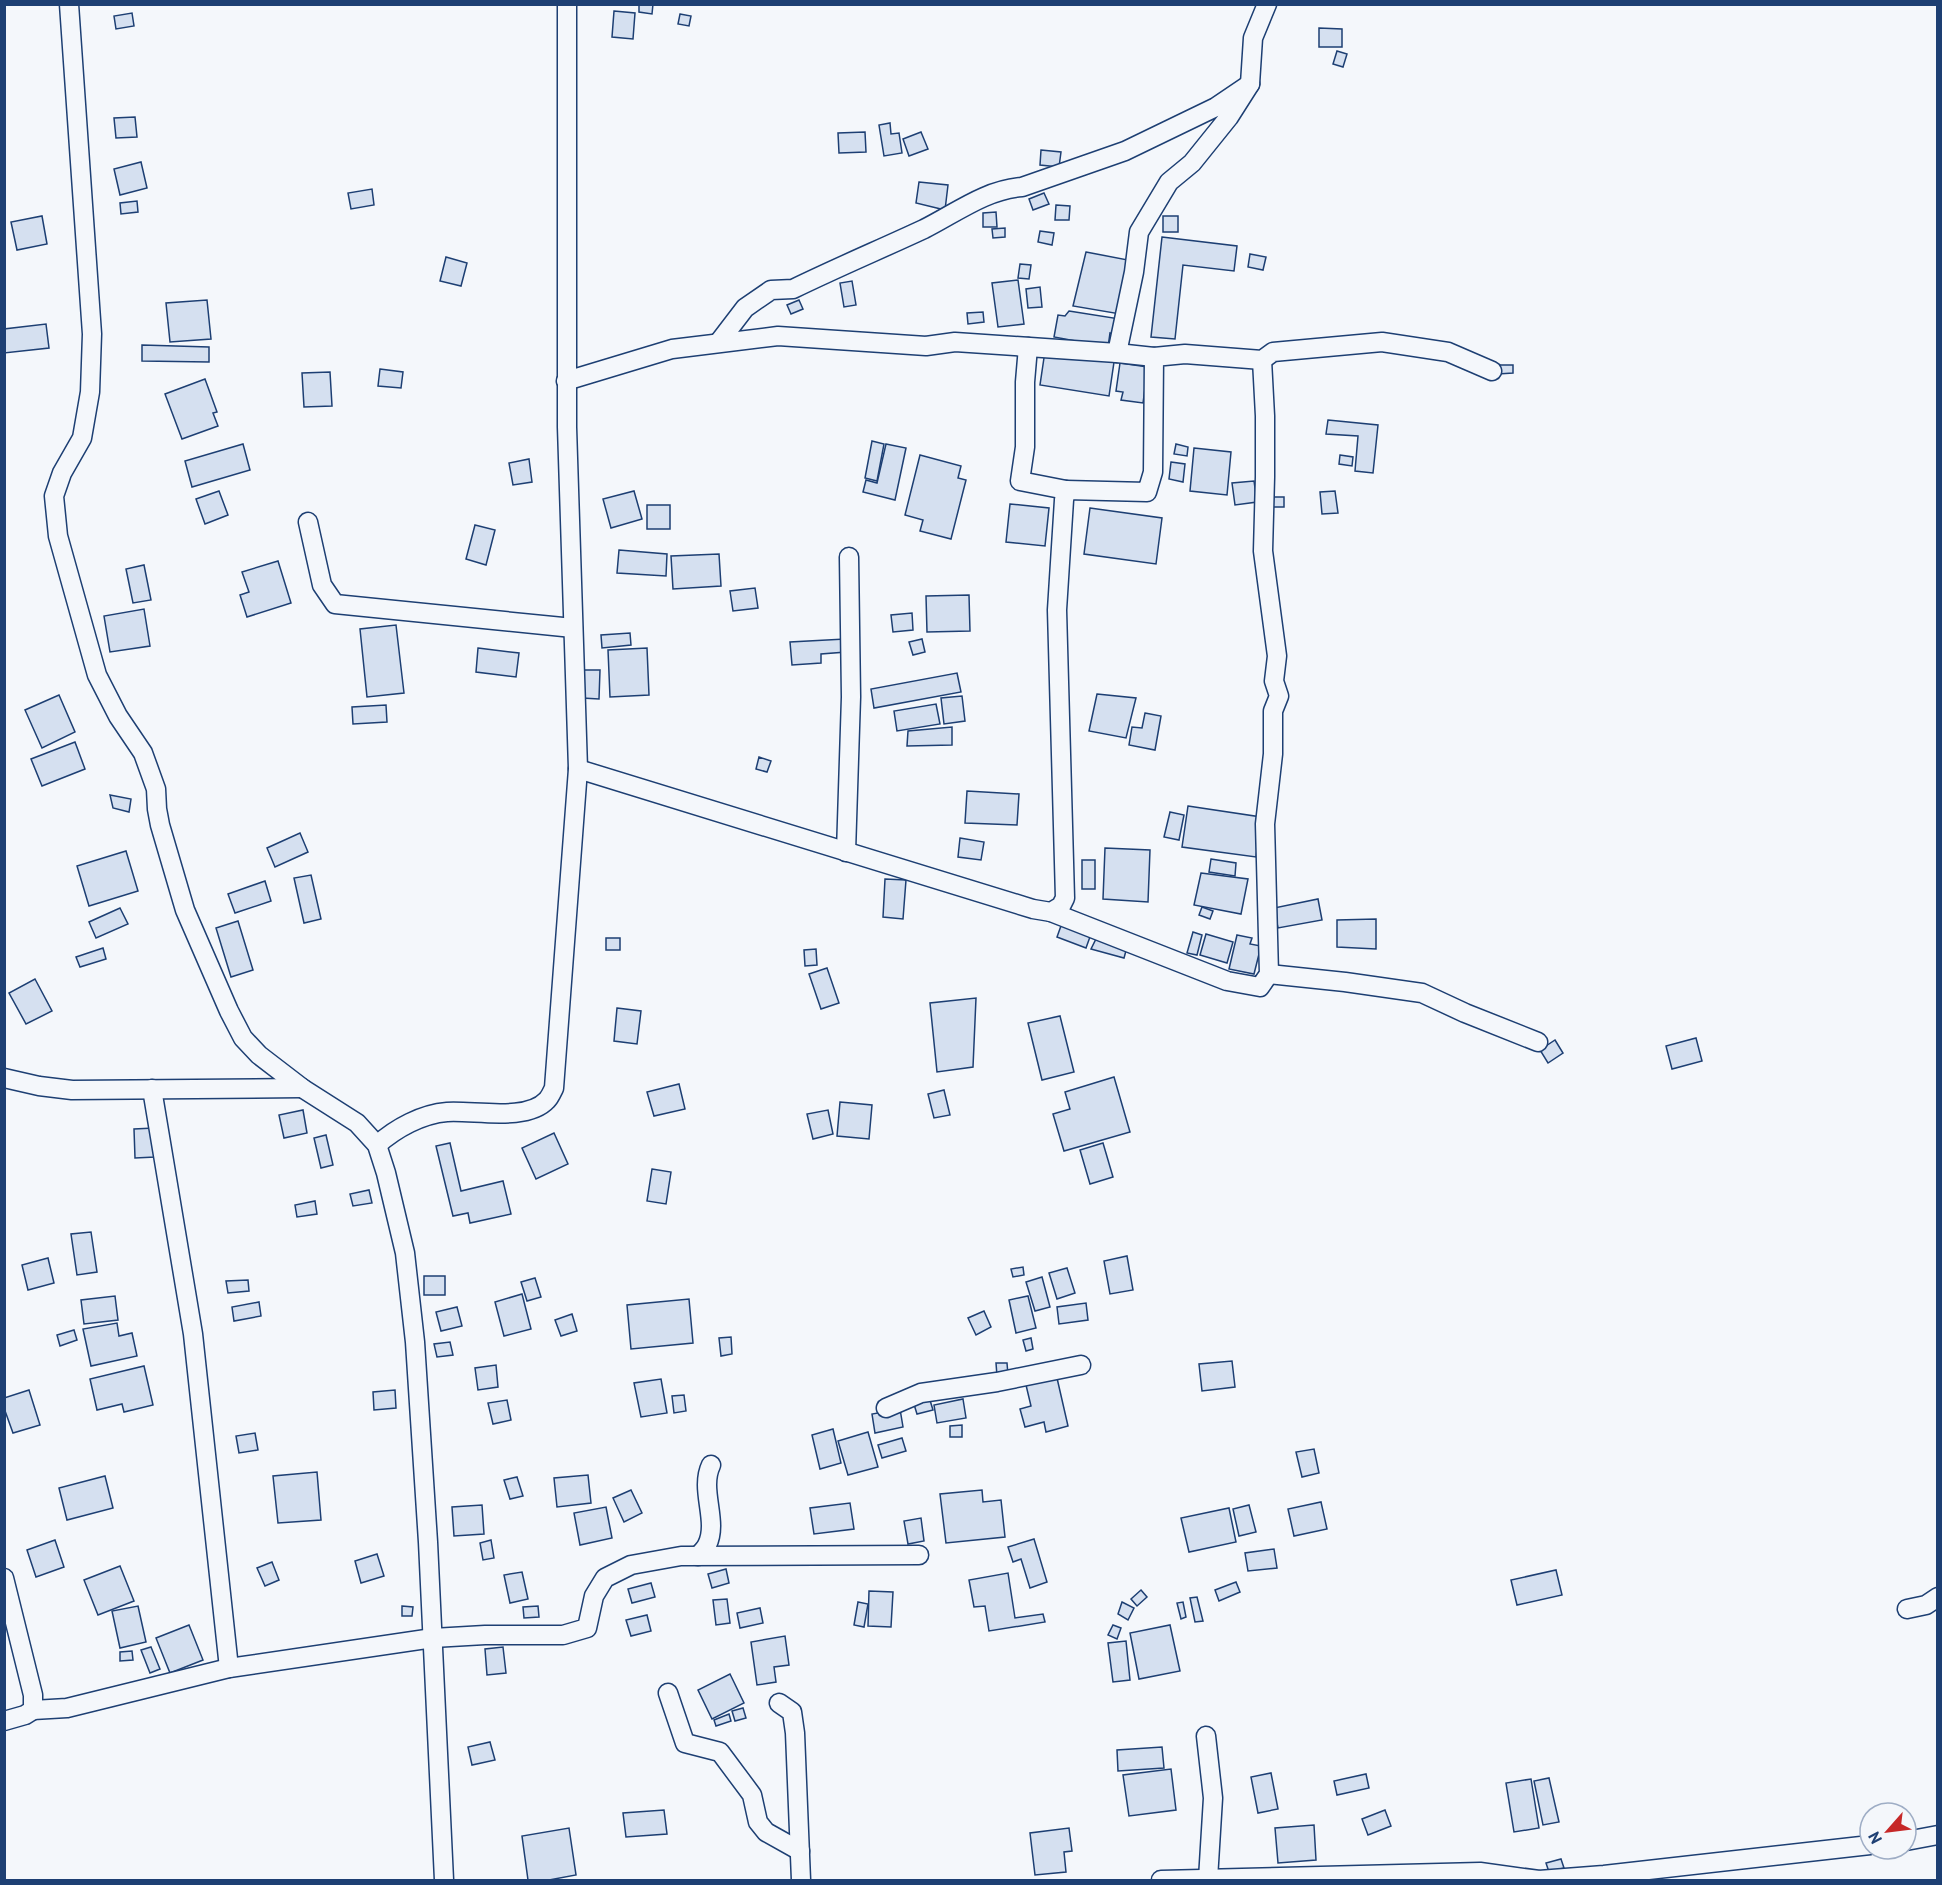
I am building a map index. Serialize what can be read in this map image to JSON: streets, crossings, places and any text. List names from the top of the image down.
{
  "north": "bottom left"
}
